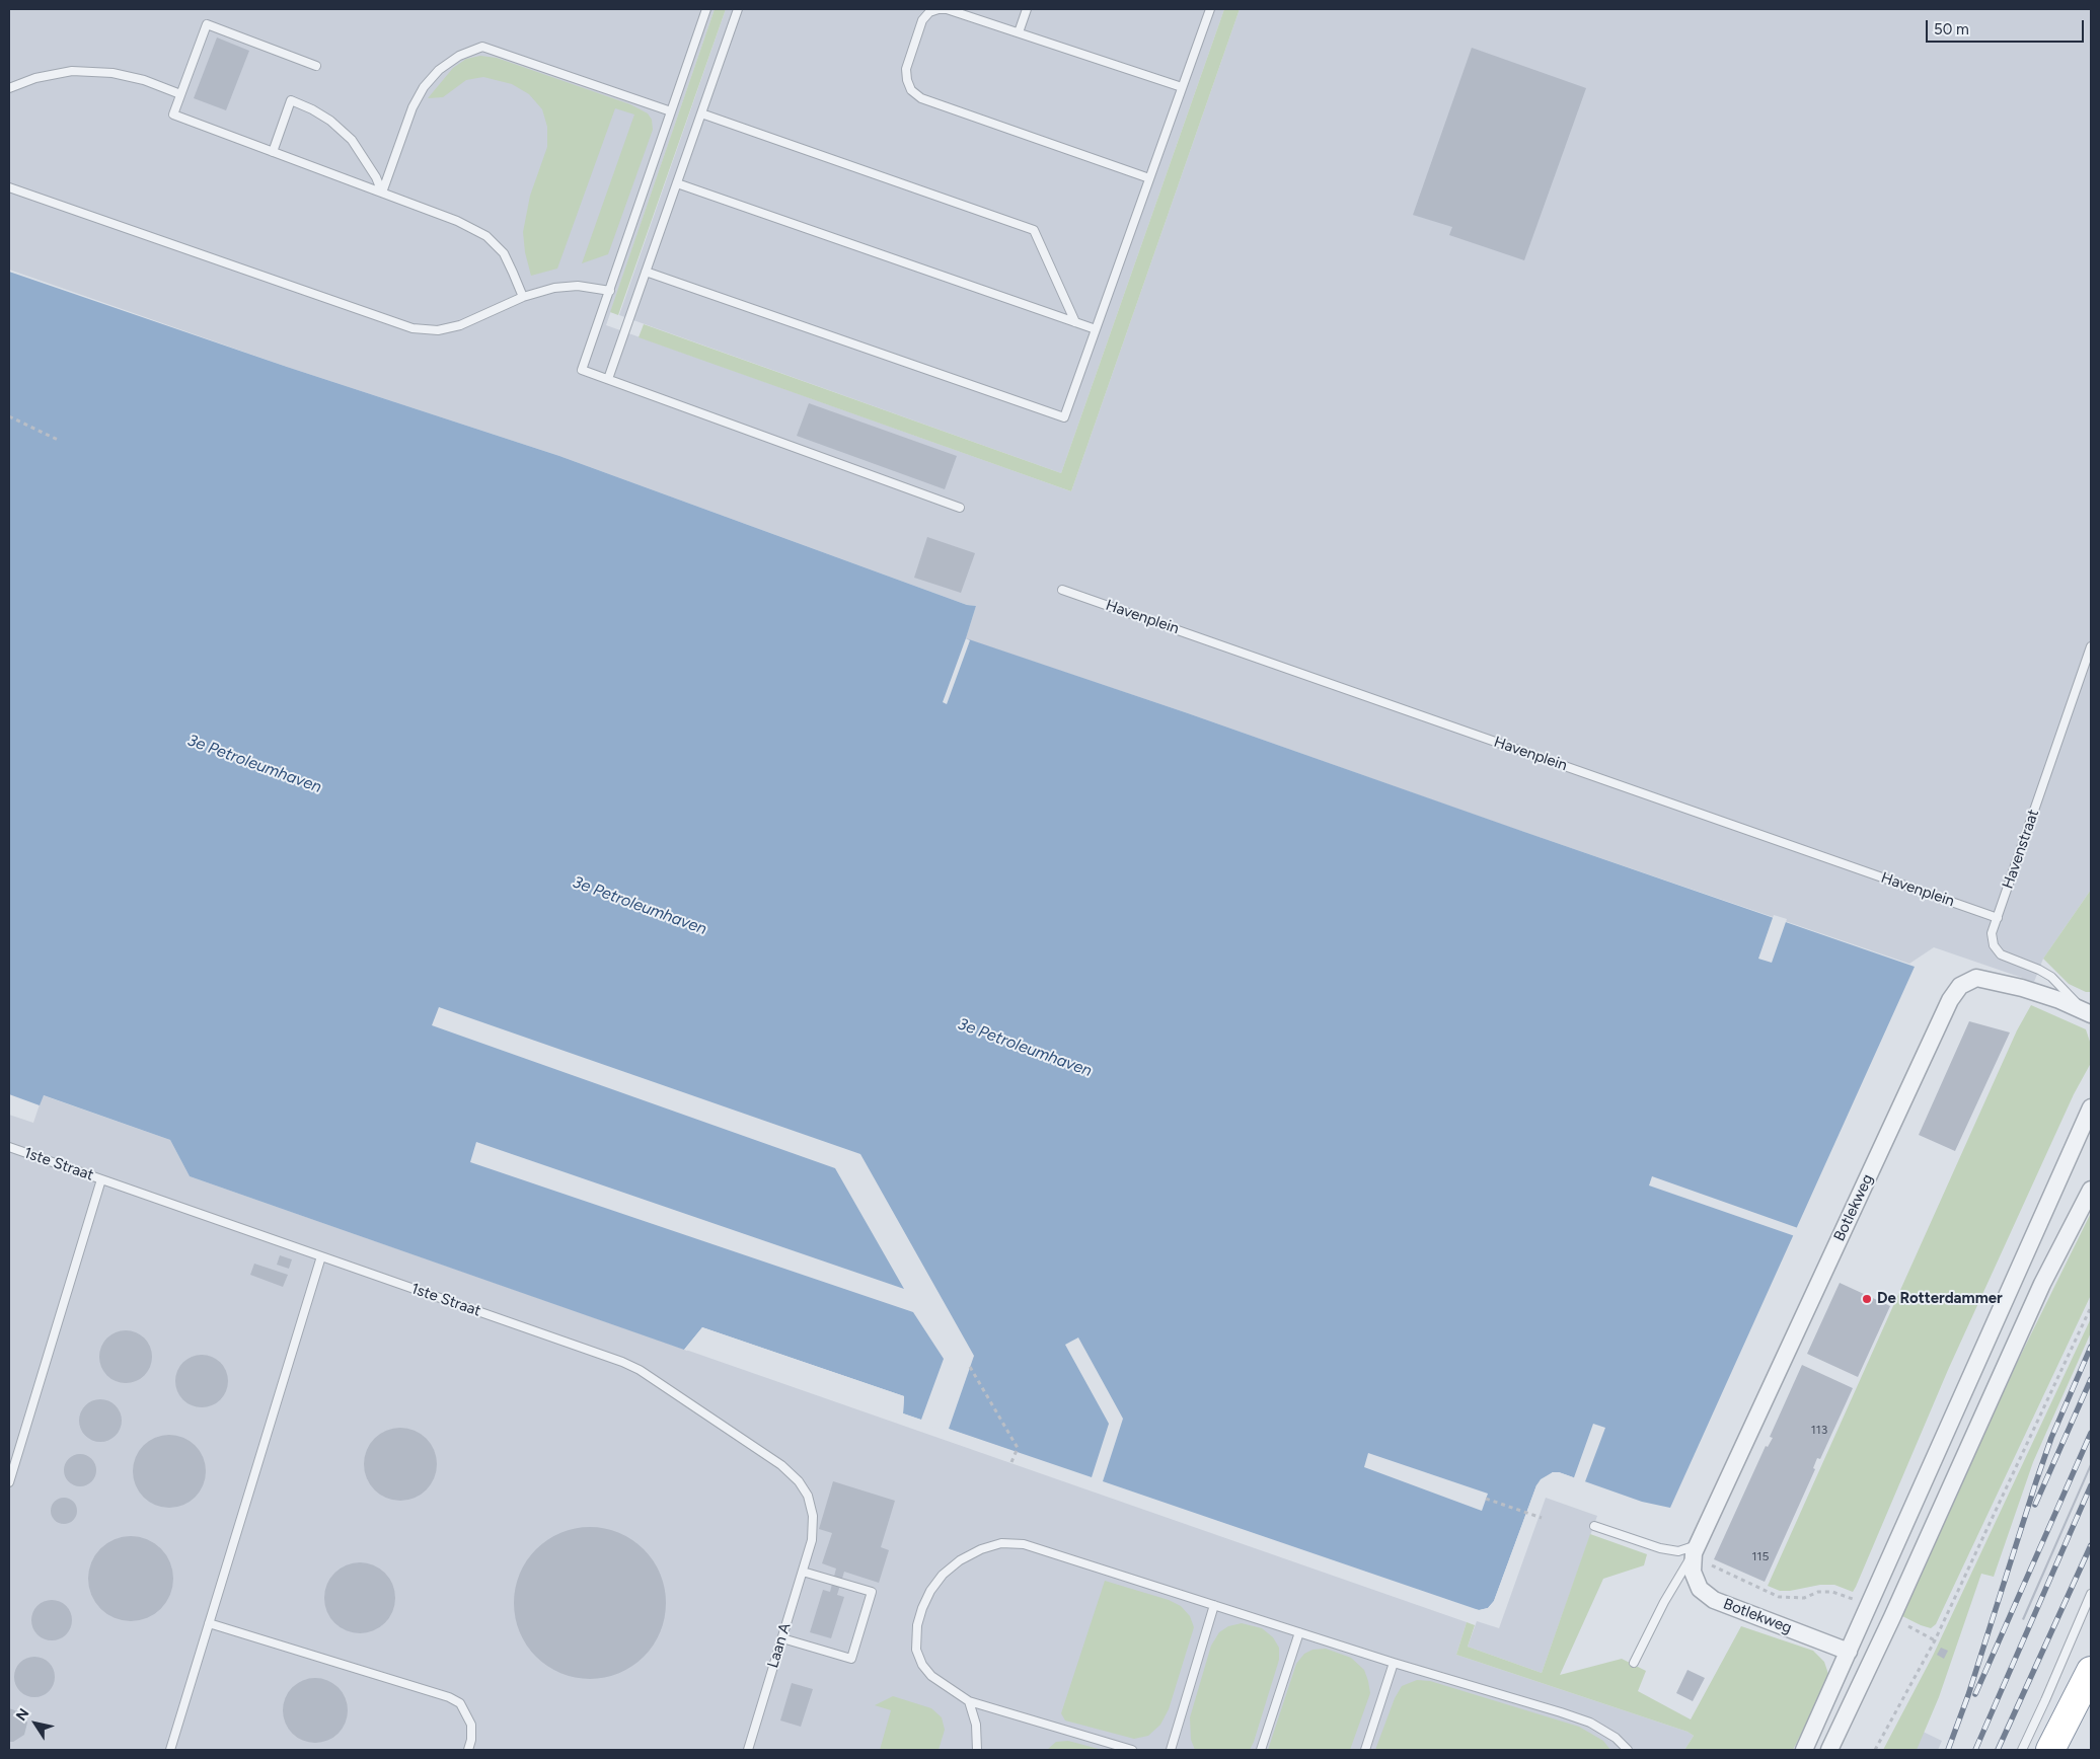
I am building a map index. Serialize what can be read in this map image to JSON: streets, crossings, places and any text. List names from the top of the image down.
{
  "streets": {
    "street": ["Botlekweg"],
    "lane": [
      "Havenplein",
      "Havenstraat",
      "1ste Straat",
      "Laan A"
    ]
  },
  "crossings": [
    ["Havenplein", "Havenstraat"],
    ["Havenstraat", "Botlekweg"],
    ["1ste Straat", "Laan A"]
  ],
  "water": ["3e Petroleumhaven"],
  "places": ["De Rotterdammer"],
  "house_numbers": ["113", "115"],
  "scale_bar": "50 m",
  "north": "top left"
}
